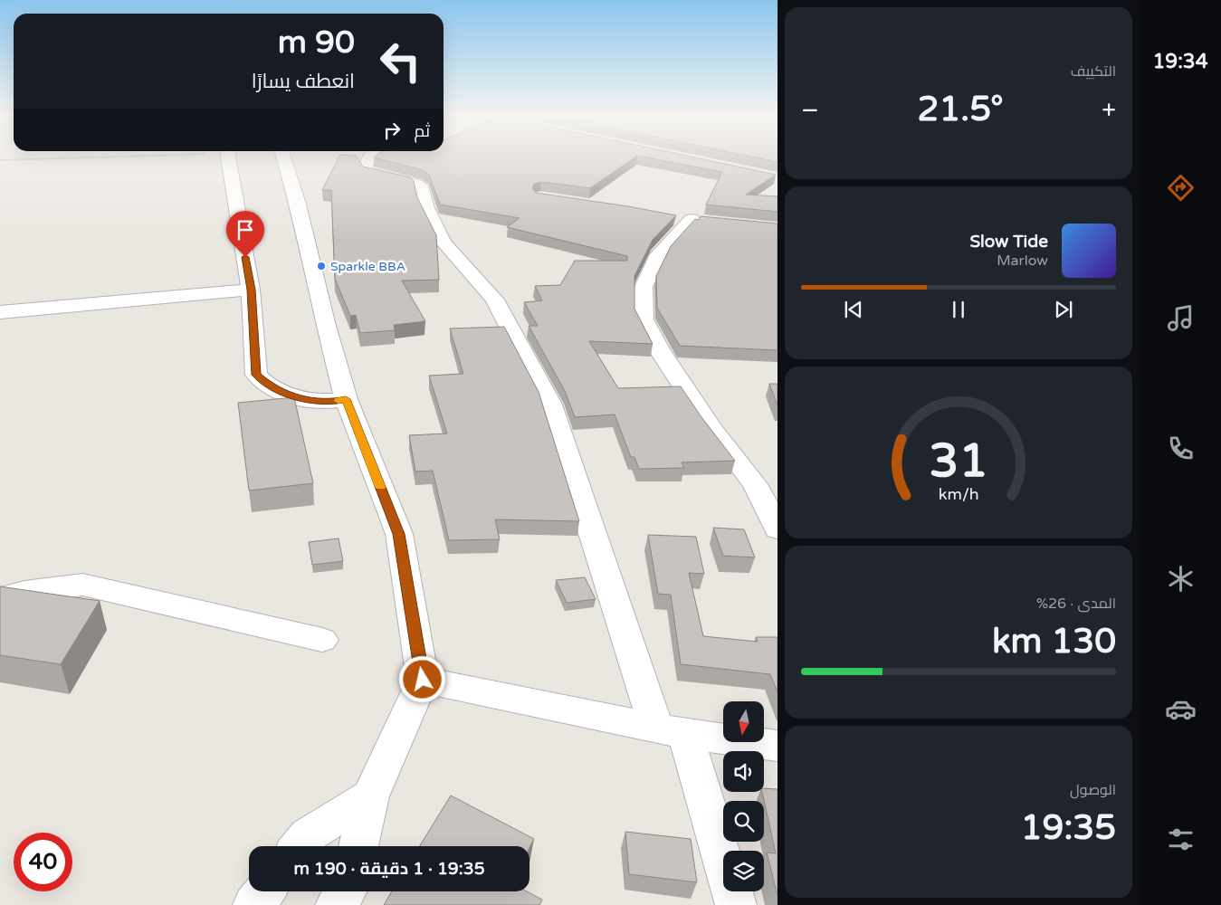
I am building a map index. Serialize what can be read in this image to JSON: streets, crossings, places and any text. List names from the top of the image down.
{
  "places": ["Sparkle BBA"],
  "north": "bottom",
  "page": {
    "tabs": "19:34",
    "tile": [
      "التكييف",
      ["المدى · 26%", "130 km"],
      ["الوصول", "19:35"]
    ],
    "turn": ["90 m", "انعطف يسارًا"],
    "heat": ["−", "21.5°", "+"],
    "then": "ثم",
    "song": ["Slow Tide", "Marlow"],
    "limit": "40",
    "trip": "19:35 · 1 دقيقة · 190 m",
    "gauge": ["31", "km/h"]
  }
}
